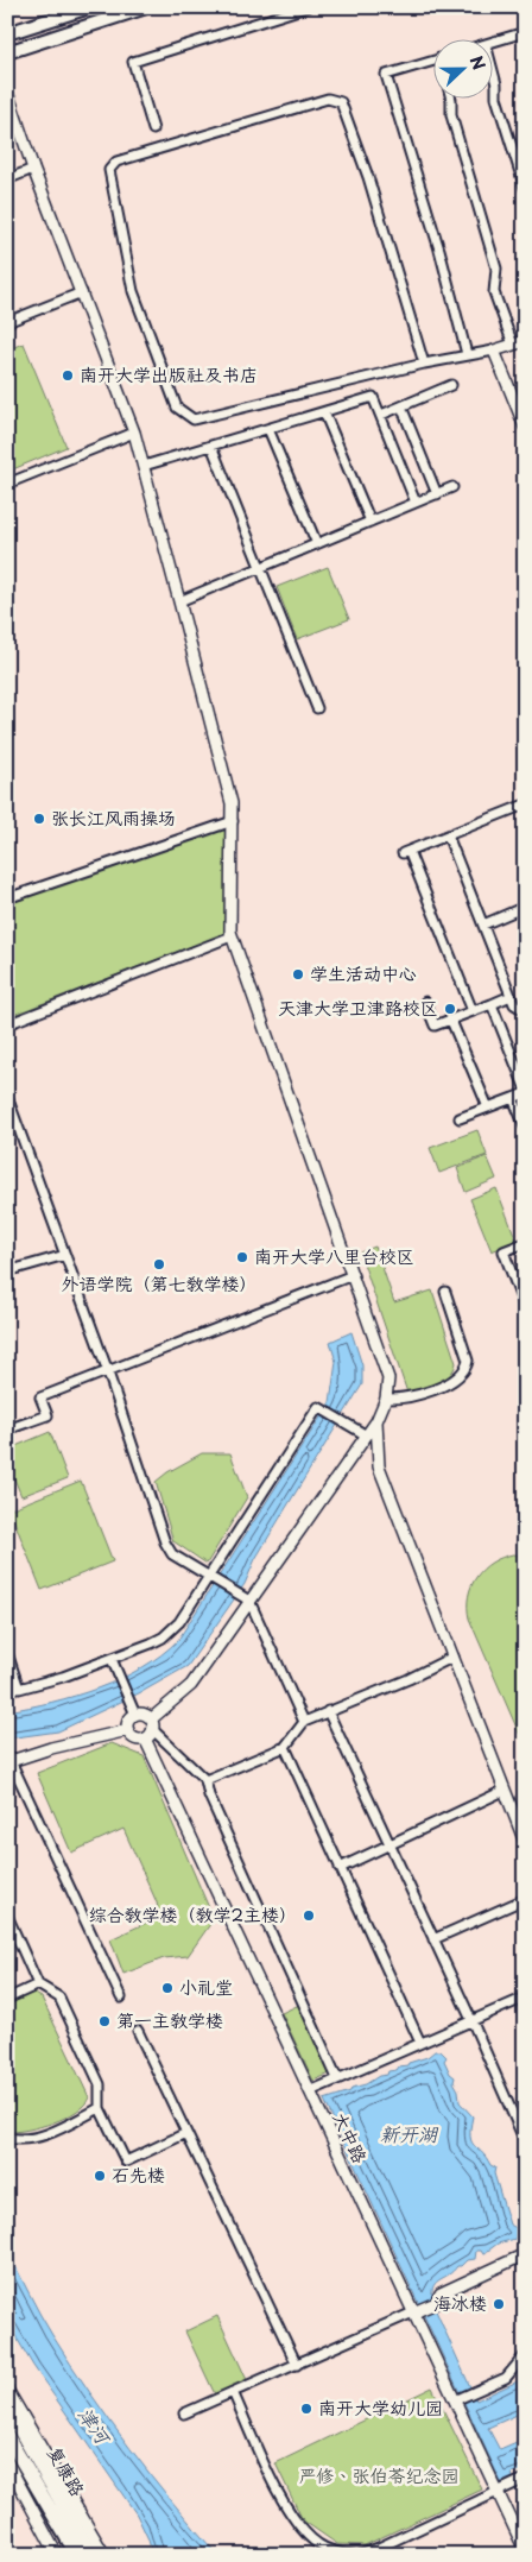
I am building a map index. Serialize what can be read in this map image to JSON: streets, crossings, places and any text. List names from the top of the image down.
{
  "streets": {
    "highway": ["复康路"],
    "street": ["大中路"]
  },
  "water": ["新开湖", "津河"],
  "parks": ["严修、张伯苓纪念园"],
  "places": [
    "南开大学出版社及书店",
    "张长江风雨操场",
    "学生活动中心",
    "天津大学卫津路校区",
    "南开大学八里台校区",
    "外语学院（第七教学楼）",
    "综合教学楼（教学2主楼）",
    "小礼堂",
    "第一主教学楼",
    "石先楼",
    "海冰楼",
    "南开大学幼儿园"
  ],
  "north": "right"
}
